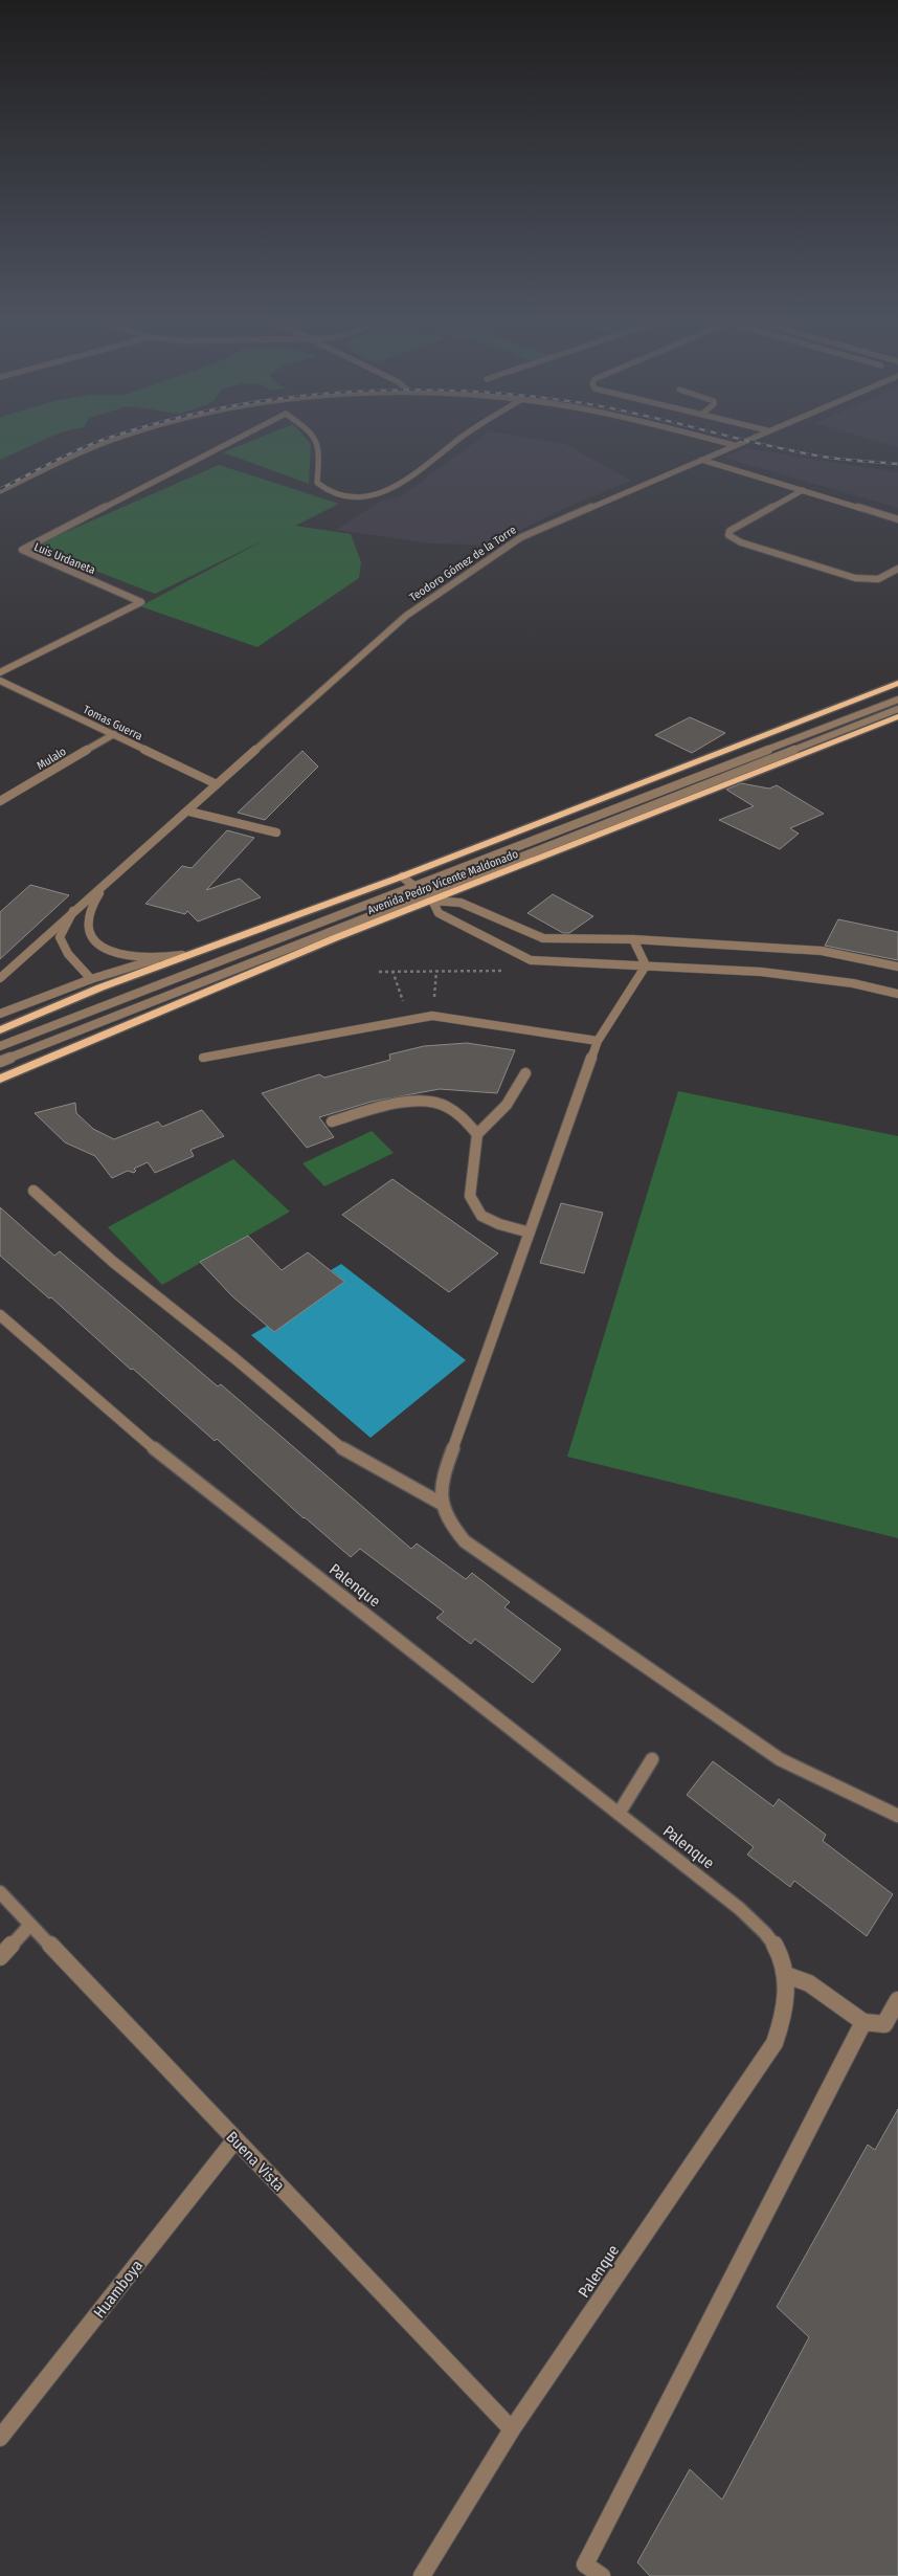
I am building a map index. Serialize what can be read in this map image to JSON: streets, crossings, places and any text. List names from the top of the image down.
{
  "streets": {
    "main road": ["Avenida Pedro Vicente Maldonado"],
    "street": [
      "Luis Urdaneta",
      "Teodoro Gómez de la Torre",
      "Tomas Guerra",
      "Mulalo",
      "Palenque",
      "Buena Vista",
      "Huamboya"
    ]
  },
  "crossings": [
    ["Teodoro Gómez de la Torre", "Tomas Guerra"],
    ["Teodoro Gómez de la Torre", "Avenida Pedro Vicente Maldonado"],
    ["Tomas Guerra", "Mulalo"],
    ["Palenque", "Buena Vista"],
    ["Buena Vista", "Huamboya"]
  ]
}
